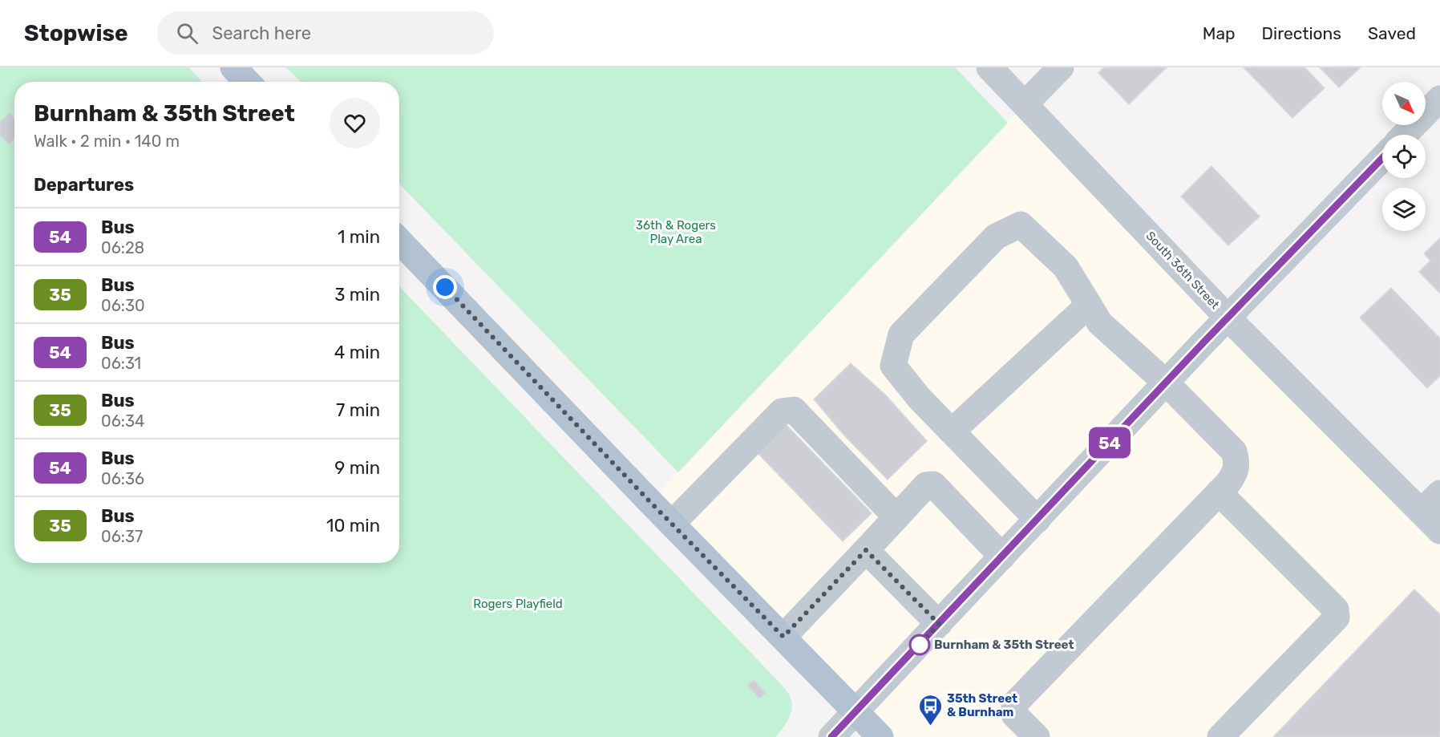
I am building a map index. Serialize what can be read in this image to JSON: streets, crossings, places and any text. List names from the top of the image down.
{
  "streets": {
    "street": ["South 36th Street"]
  },
  "parks": ["36th & Rogers Play Area", "Rogers Playfield"],
  "places": {
    "other": ["Burnham & 35th Street"],
    "bus stop": ["35th Street & Burnham"]
  },
  "lines": ["bus line 54"],
  "north": "bottom right",
  "page": {
    "header": "Stopwise",
    "search": "Search here",
    "nav": ["Map", "Directions", "Saved"],
    "on_map": "54",
    "heading": [
      ["Burnham & 35th Street", "Walk · 2 min · 140 m"],
      "Departures"
    ],
    "list": [
      {
        "mark": "54",
        "name": "Bus",
        "note": "06:28",
        "value": "1 min"
      },
      {
        "mark": "35",
        "name": "Bus",
        "note": "06:30",
        "value": "3 min"
      },
      {
        "mark": "54",
        "name": "Bus",
        "note": "06:31",
        "value": "4 min"
      },
      {
        "mark": "35",
        "name": "Bus",
        "note": "06:34",
        "value": "7 min"
      },
      {
        "mark": "54",
        "name": "Bus",
        "note": "06:36",
        "value": "9 min"
      },
      {
        "mark": "35",
        "name": "Bus",
        "note": "06:37",
        "value": "10 min"
      }
    ]
  }
}
